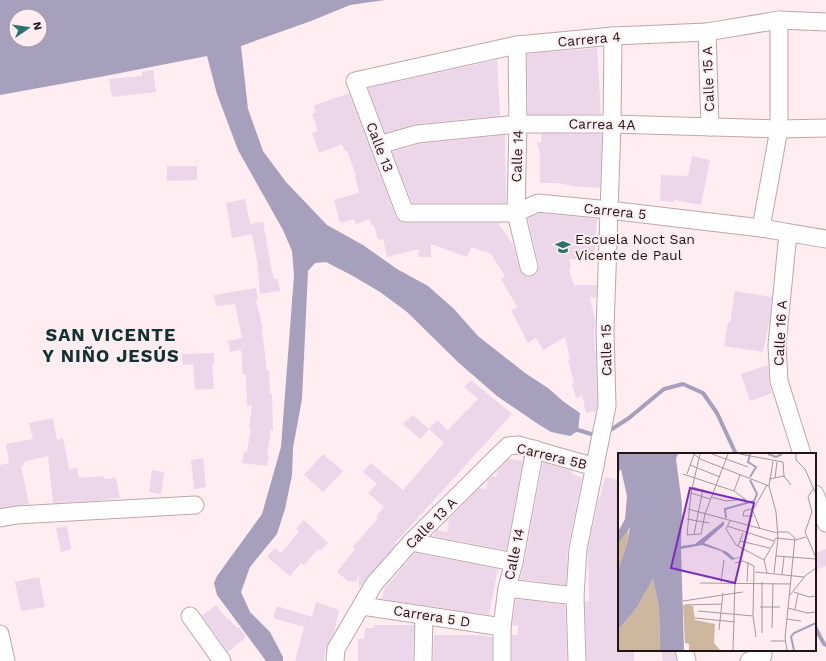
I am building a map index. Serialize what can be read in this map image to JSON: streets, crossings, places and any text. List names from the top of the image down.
{
  "streets": {
    "street": [
      "Carrera 4",
      "Calle 15 A",
      "Carrea 4A",
      "Calle 13",
      "Calle 14",
      "Carrera 5",
      "Calle 16 A",
      "Calle 15",
      "Carrera 5B",
      "Calle 13 A",
      "Carrera 5 D"
    ]
  },
  "crossings": [
    ["Carrera 4", "Calle 15 A"],
    ["Carrera 4", "Calle 13"],
    ["Carrera 4", "Calle 14"],
    ["Carrera 4", "Calle 15"],
    ["Calle 15 A", "Carrea 4A"],
    ["Carrea 4A", "Calle 13"],
    ["Carrea 4A", "Calle 14"],
    ["Carrea 4A", "Calle 15"],
    ["Calle 13", "Carrera 5"],
    ["Calle 14", "Carrera 5"],
    ["Calle 14", "Carrera 5B"],
    ["Calle 14", "Carrera 5 D"],
    ["Carrera 5", "Calle 16 A"],
    ["Carrera 5", "Calle 15"],
    ["Calle 15", "Carrera 5B"],
    ["Carrera 5B", "Calle 13 A"],
    ["Calle 13 A", "Carrera 5 D"]
  ],
  "districts": ["SAN VICENTE Y NIÑO JESÚS"],
  "places": {
    "school or university": ["Escuela Noct San Vicente de Paul"]
  },
  "north": "right"
}
